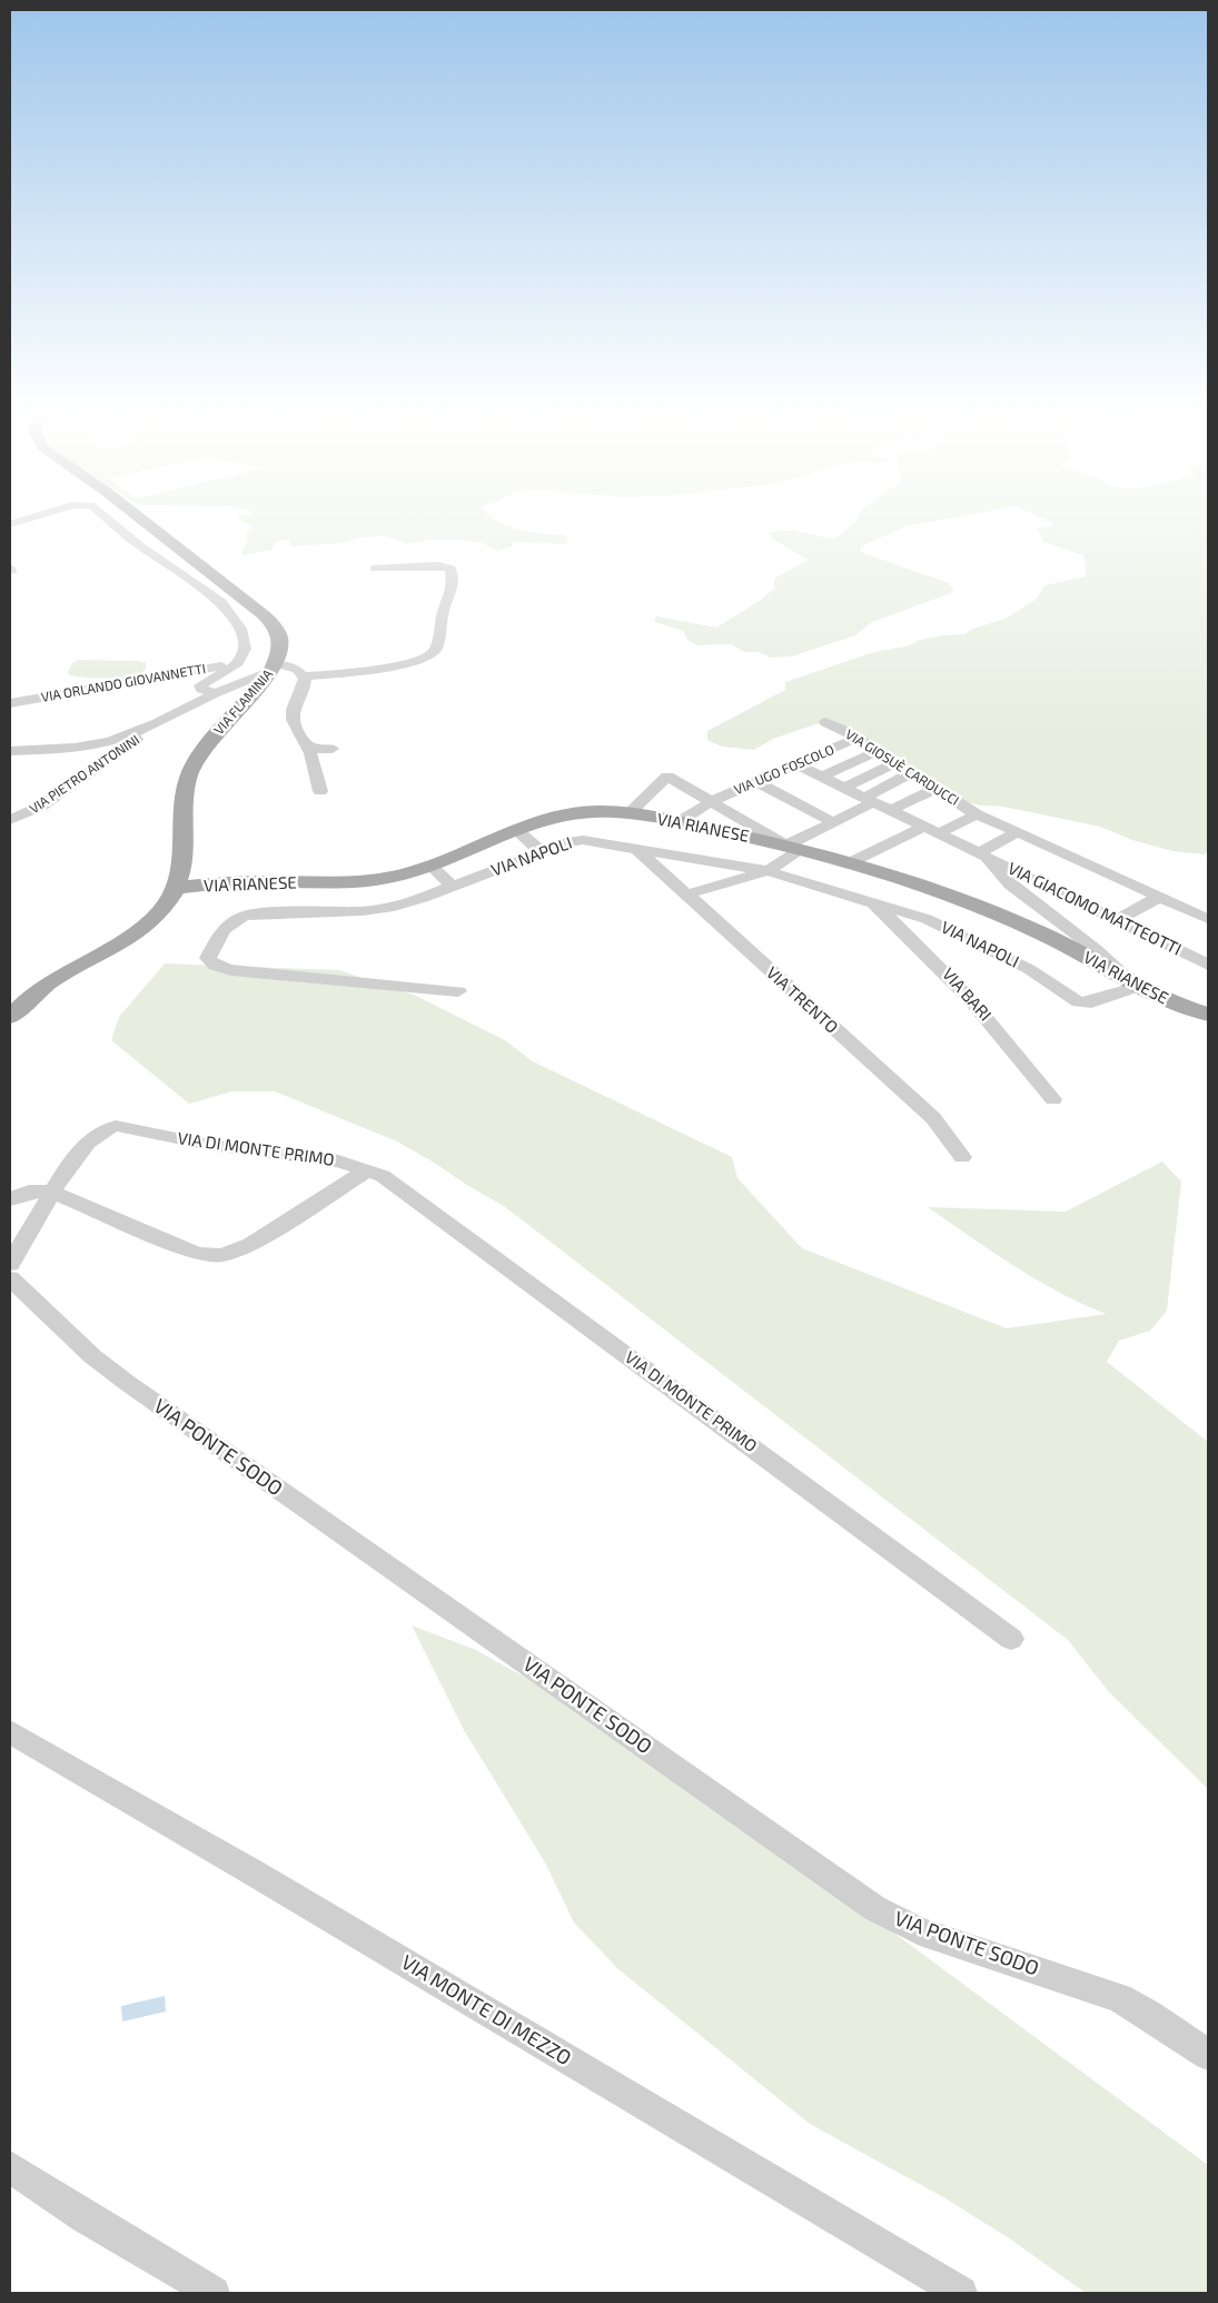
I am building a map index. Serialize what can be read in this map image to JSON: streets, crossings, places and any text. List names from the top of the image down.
{
  "streets": {
    "main road": ["VIA FLAMINIA", "VIA RIANESE"],
    "street": [
      "VIA ORLANDO GIOVANNETTI",
      "VIA GIOSUÈ CARDUCCI",
      "VIA UGO FOSCOLO",
      "VIA PIETRO ANTONINI",
      "VIA NAPOLI",
      "VIA GIACOMO MATTEOTTI",
      "VIA BARI",
      "VIA TRENTO",
      "VIA DI MONTE PRIMO",
      "VIA PONTE SODO",
      "VIA MONTE DI MEZZO"
    ]
  },
  "crossings": [
    ["VIA FLAMINIA", "VIA PIETRO ANTONINI"],
    ["VIA FLAMINIA", "VIA RIANESE"],
    ["VIA GIOSUÈ CARDUCCI", "VIA UGO FOSCOLO"],
    ["VIA UGO FOSCOLO", "VIA RIANESE"],
    ["VIA UGO FOSCOLO", "VIA GIACOMO MATTEOTTI"],
    ["VIA RIANESE", "VIA NAPOLI"],
    ["VIA NAPOLI", "VIA BARI"],
    ["VIA NAPOLI", "VIA TRENTO"]
  ]
}
